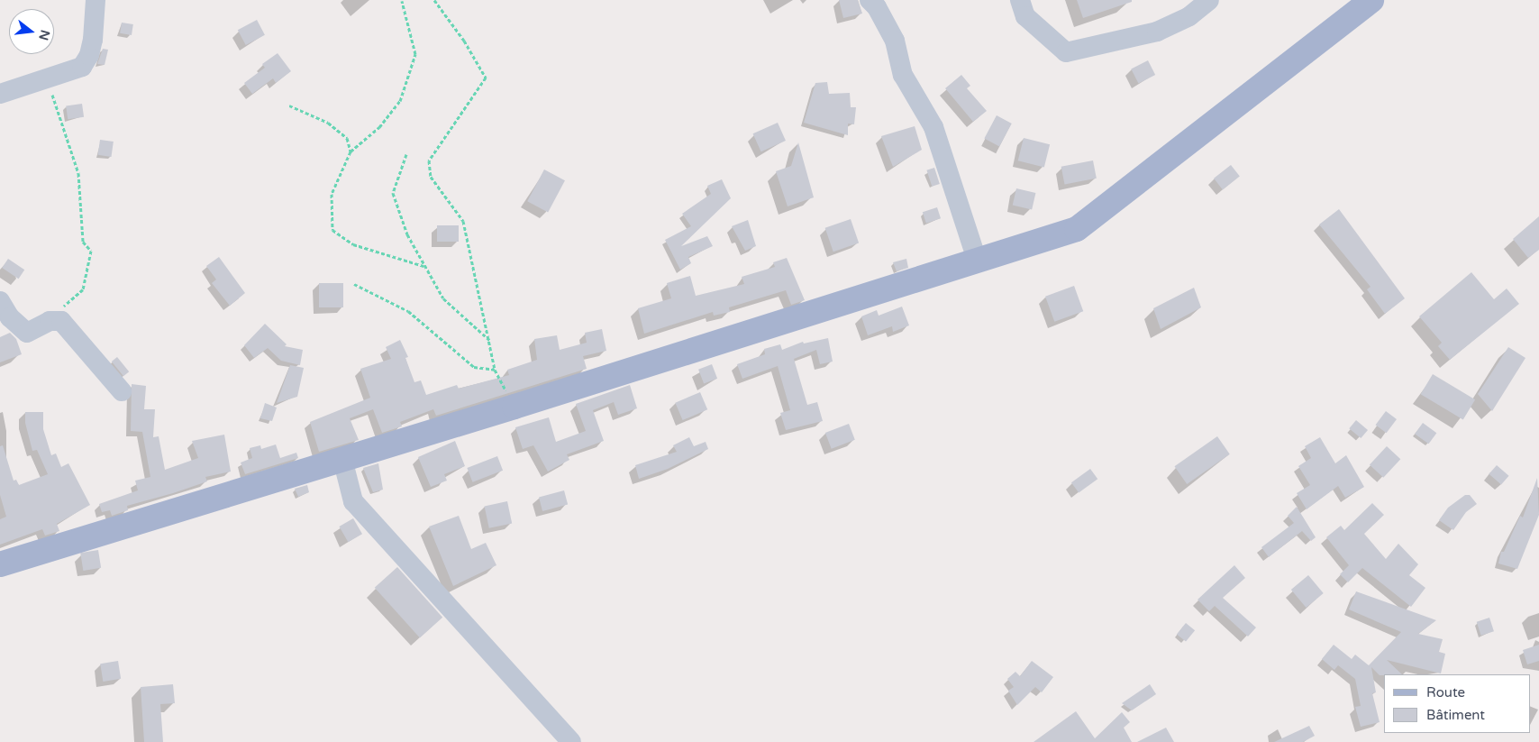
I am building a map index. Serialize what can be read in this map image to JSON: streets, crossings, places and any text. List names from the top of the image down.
{
  "legend": ["Route", "Bâtiment"],
  "north": "right"
}
